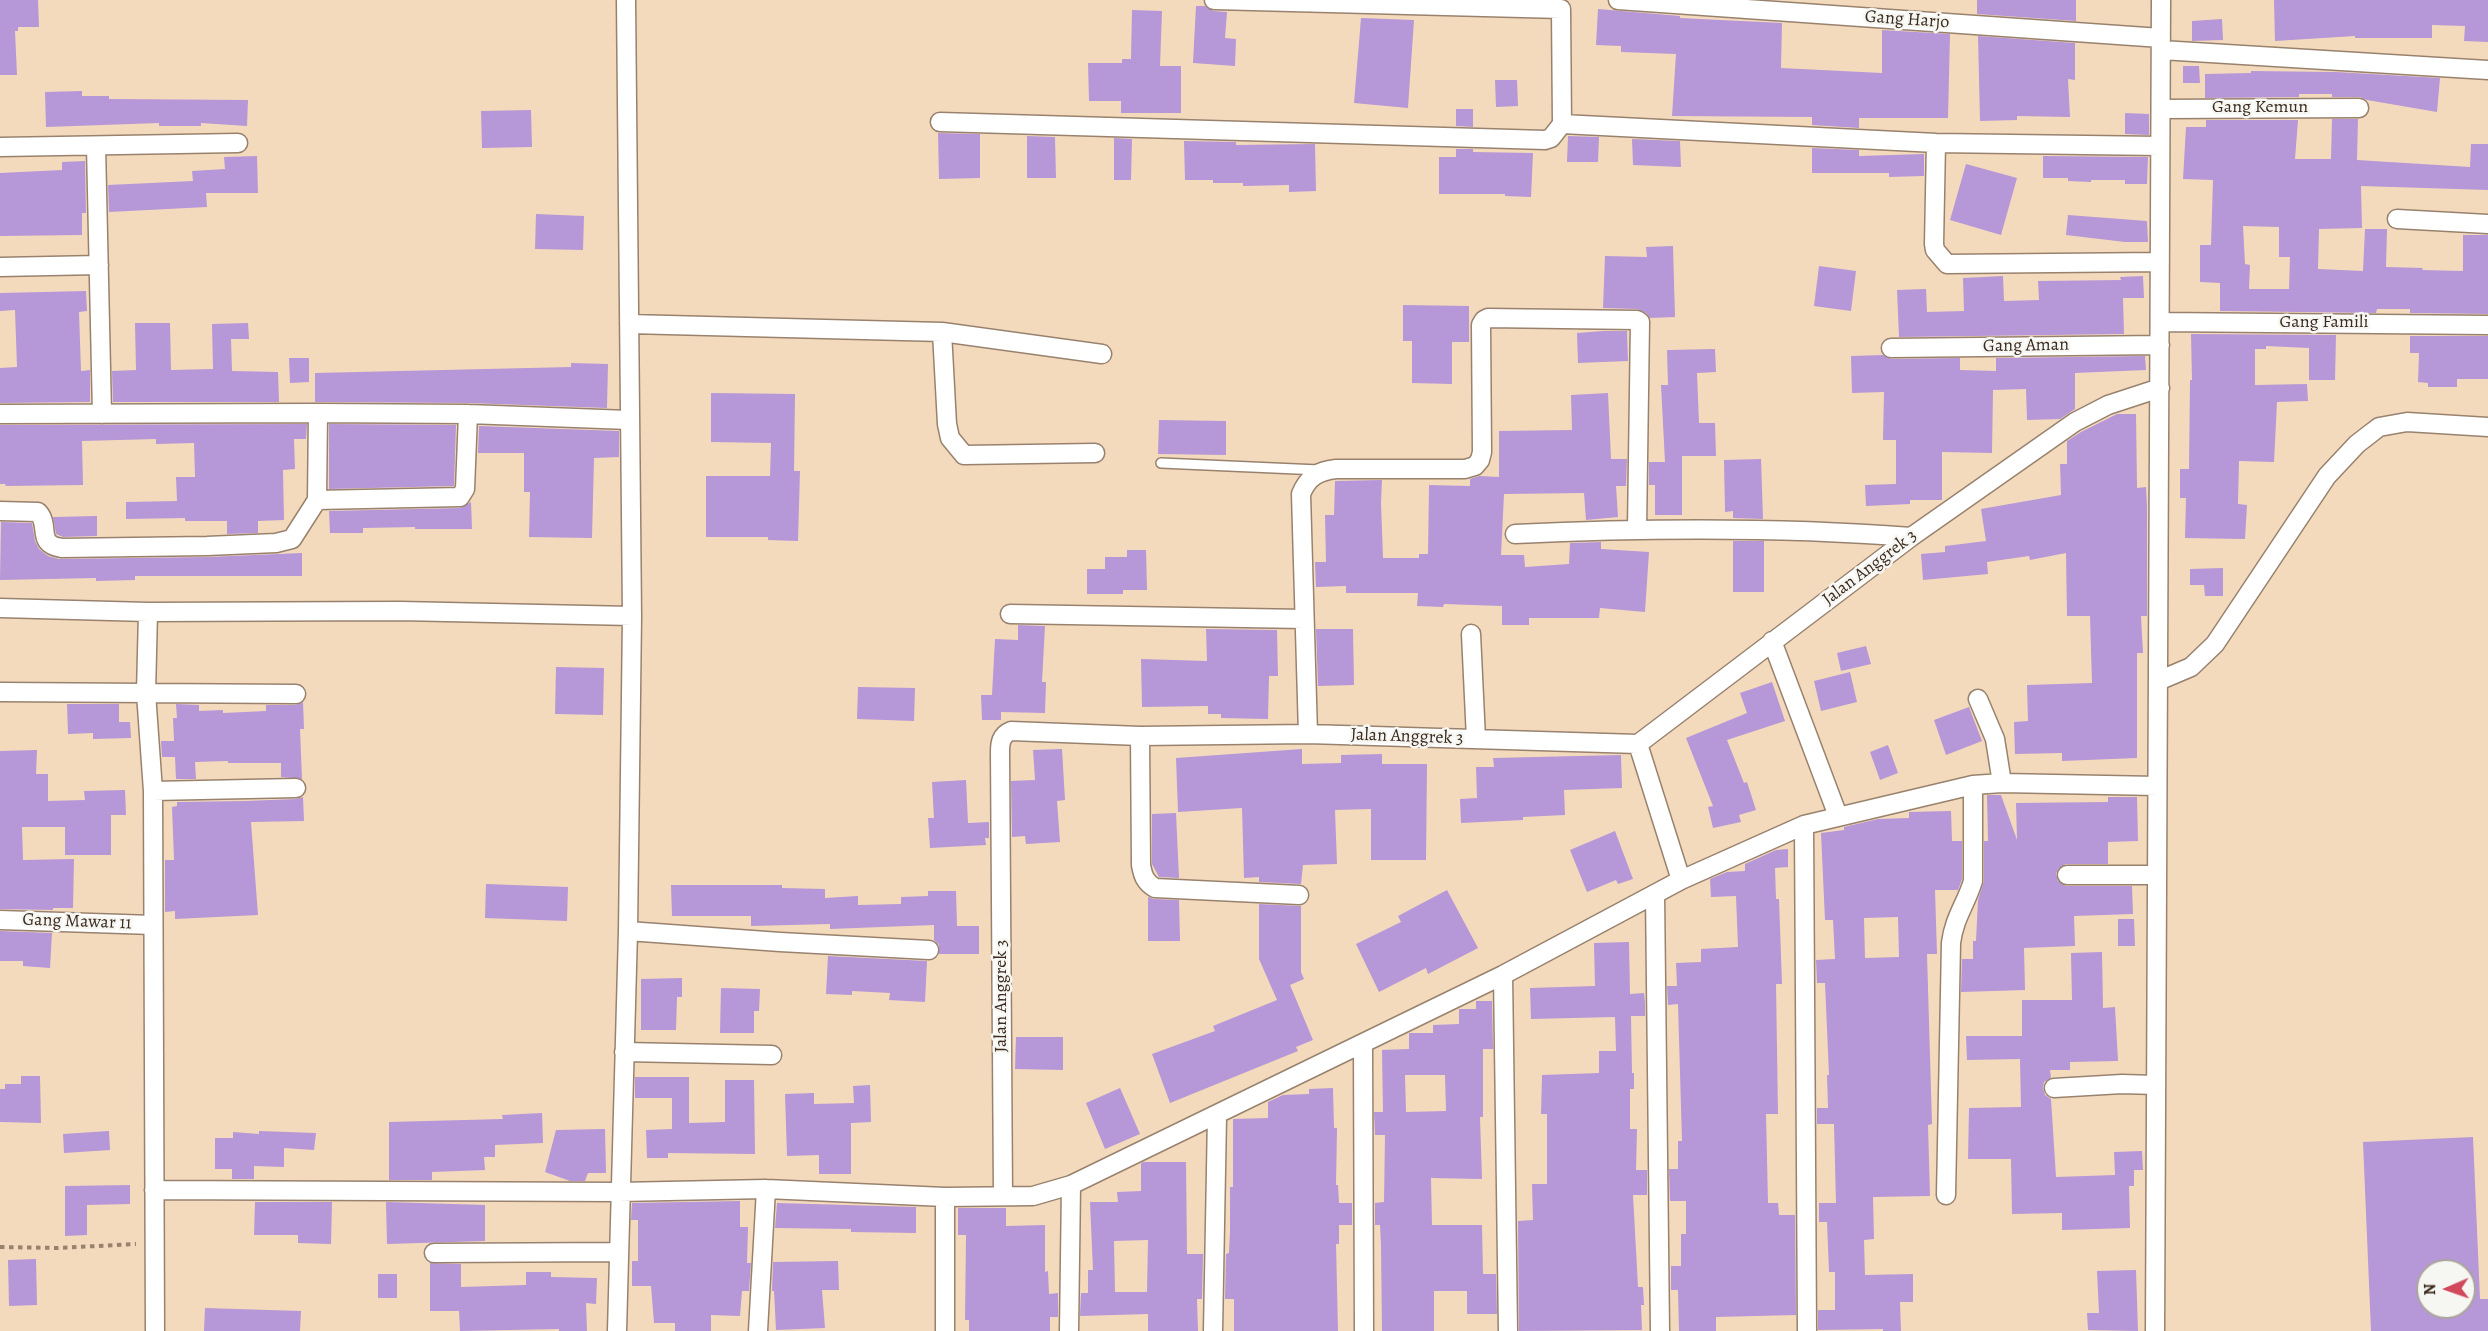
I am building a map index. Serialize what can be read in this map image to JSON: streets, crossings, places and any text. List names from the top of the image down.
{
  "streets": {
    "street": [
      "Gang Harjo",
      "Gang Kemun",
      "Gang Famili",
      "Gang Aman",
      "Jalan Anggrek 3",
      "Gang Mawar 11"
    ]
  },
  "north": "left"
}
